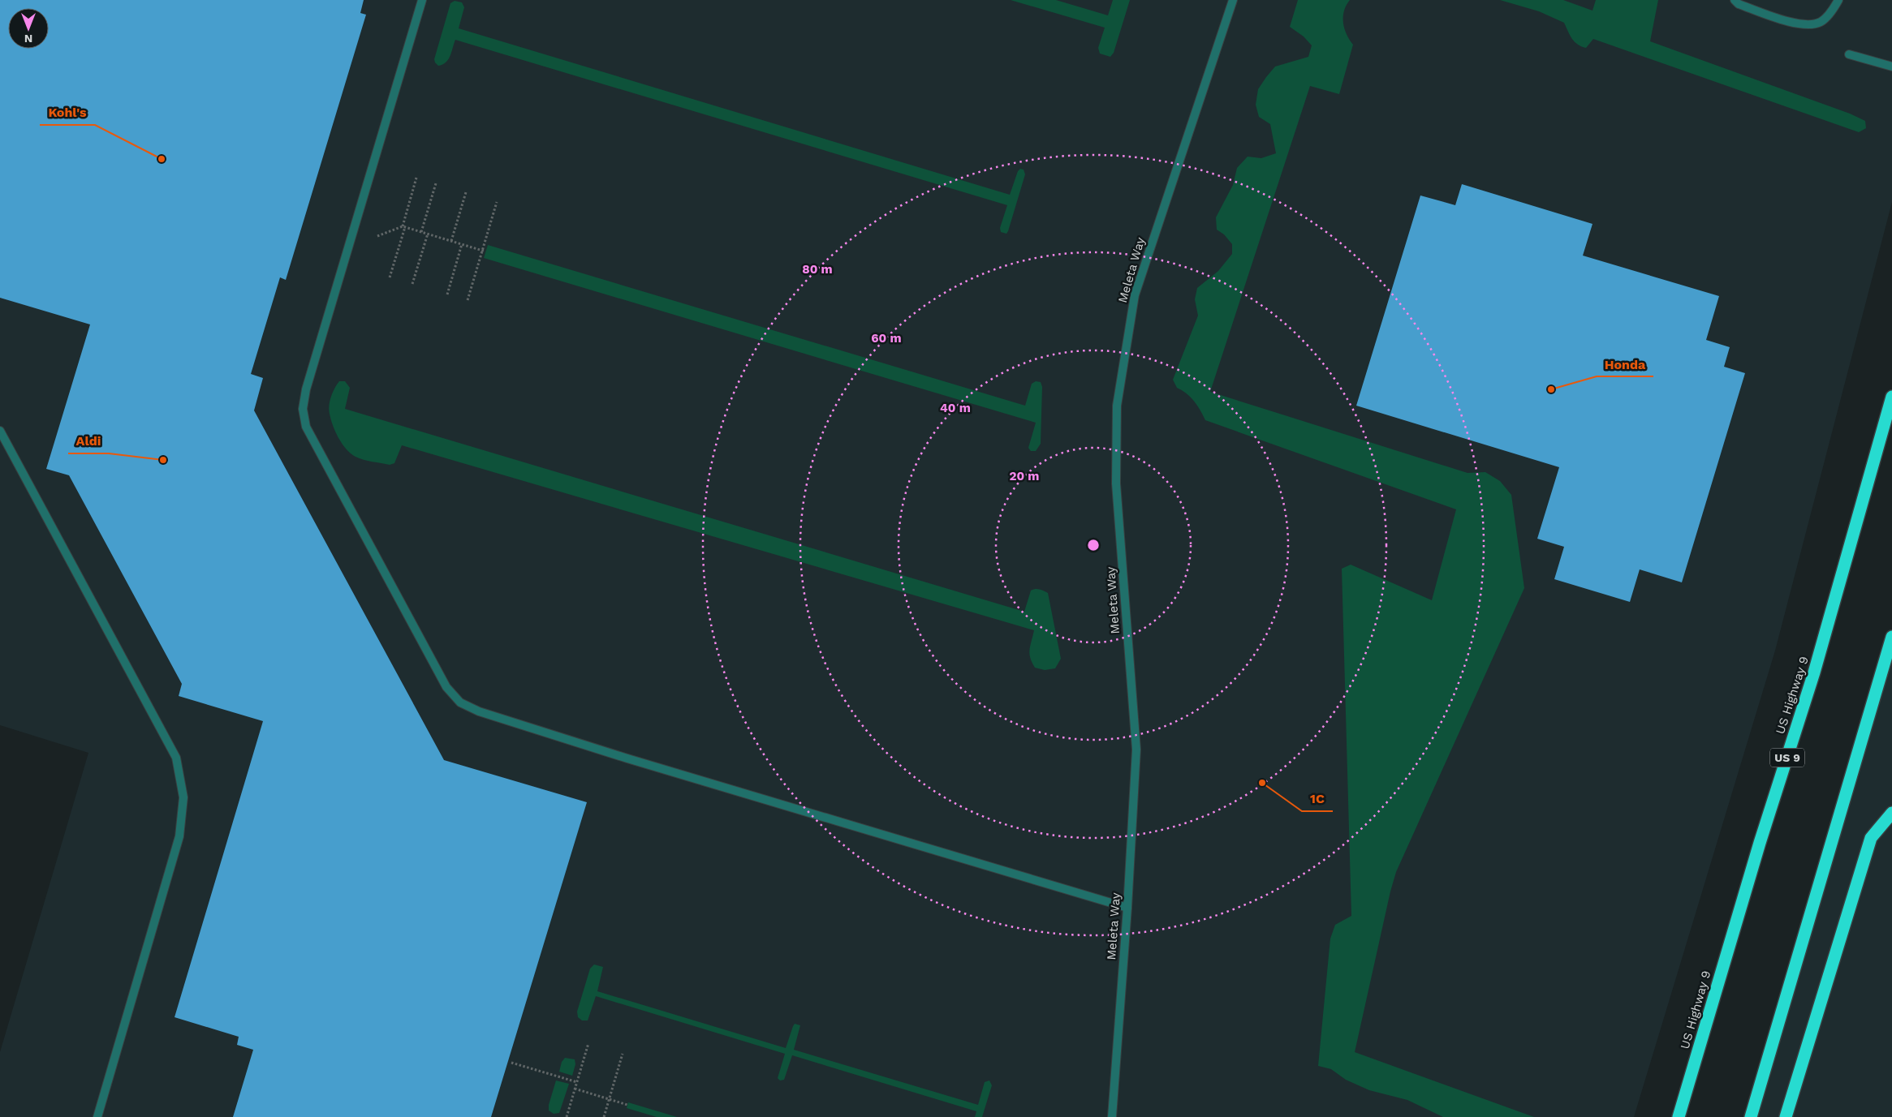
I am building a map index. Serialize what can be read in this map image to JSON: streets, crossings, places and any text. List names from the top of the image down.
{
  "streets": {
    "highway": ["US Highway 9", "US 9"],
    "street": ["Meleta Way"]
  },
  "places": [
    "Kohl's",
    "Honda",
    "Aldi",
    "1C"
  ],
  "north": "bottom",
  "rings": [
    "80 m",
    "60 m",
    "40 m",
    "20 m"
  ]
}
